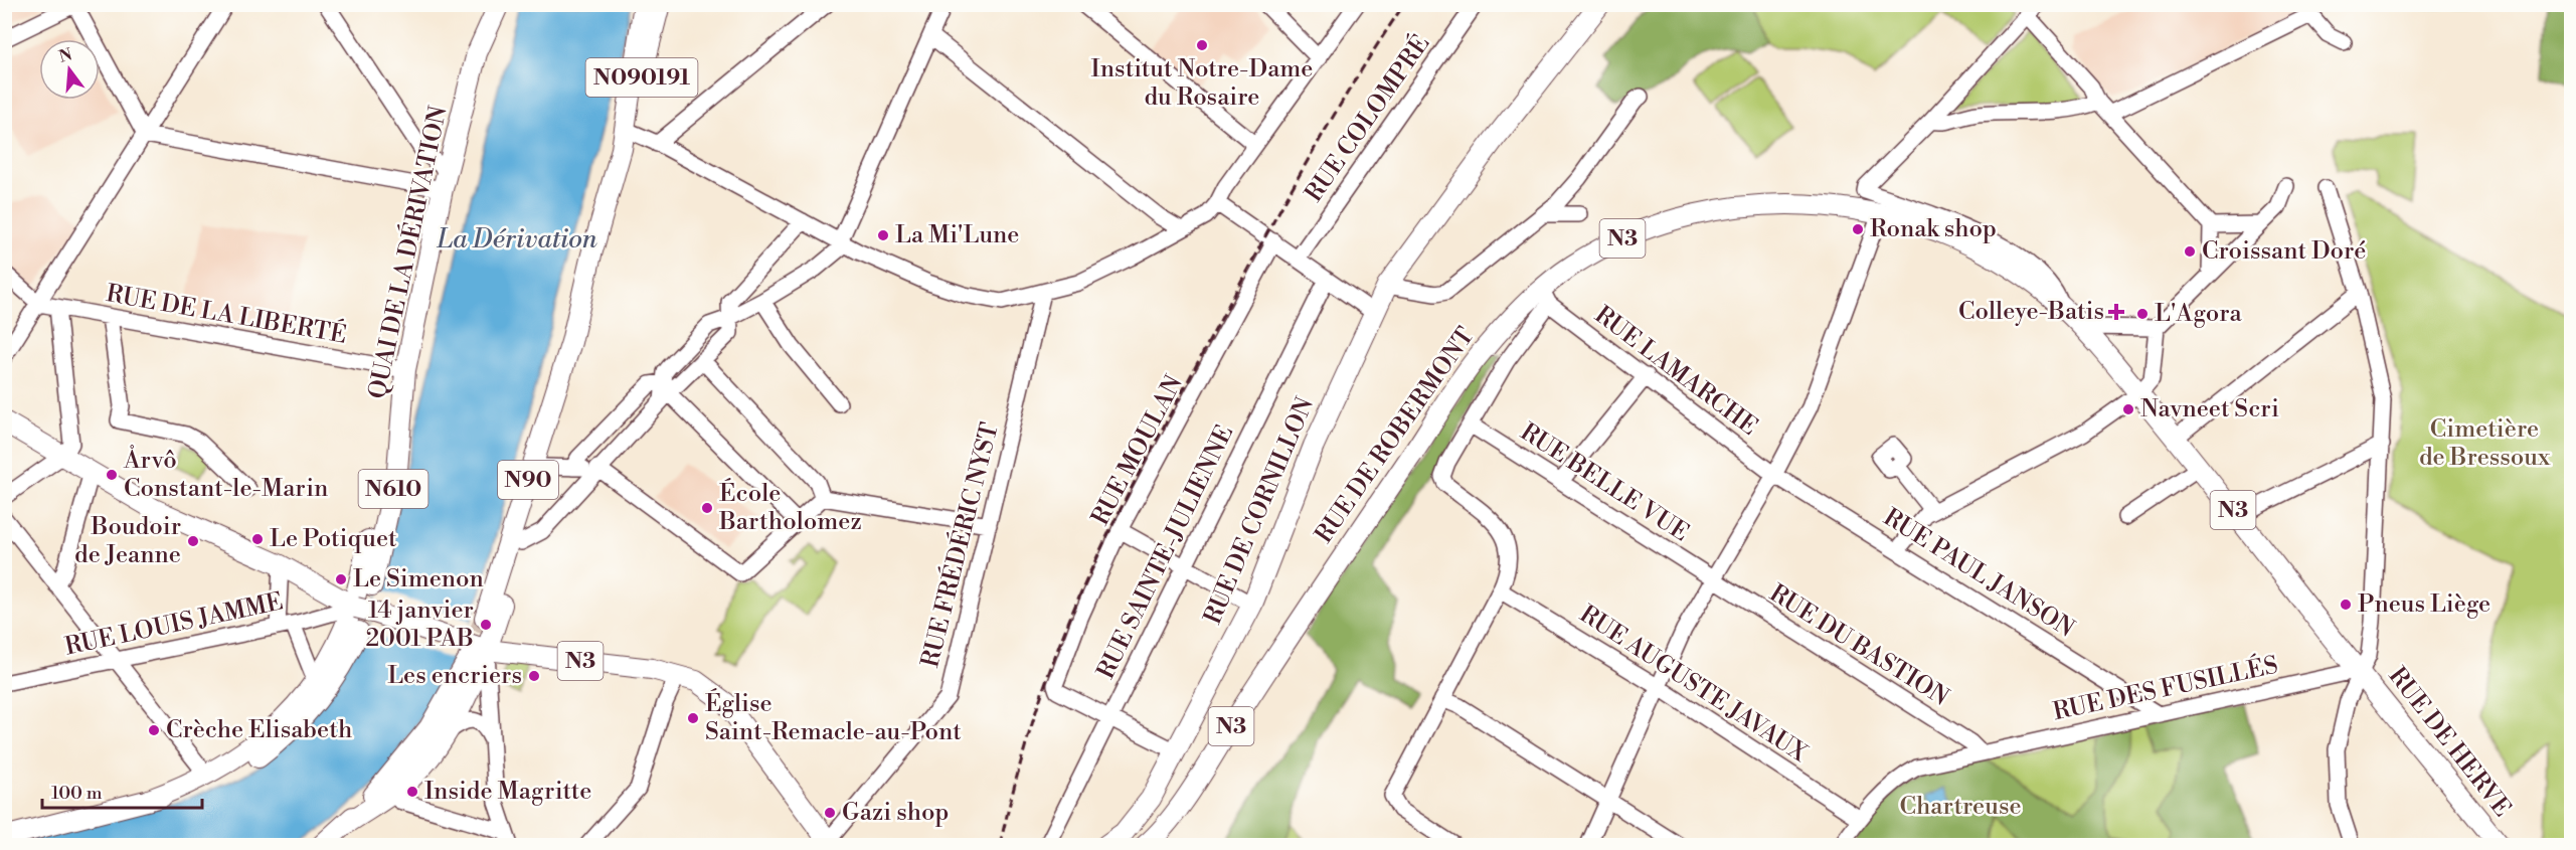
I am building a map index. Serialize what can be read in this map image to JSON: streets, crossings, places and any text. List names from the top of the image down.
{
  "streets": {
    "main road": [
      "N090191",
      "N3",
      "QUAI DE LA DÉRIVATION",
      "RUE DE ROBERMONT",
      "N90",
      "N610",
      "RUE DE CORNILLON",
      "RUE DE HERVE"
    ],
    "street": [
      "RUE COLOMPRÉ",
      "RUE DE LA LIBERTÉ",
      "RUE LAMARCHE",
      "RUE MOULAN",
      "RUE BELLE VUE",
      "RUE FRÉDÉRIC NYST",
      "RUE SAINTE-JULIENNE",
      "RUE PAUL JANSON",
      "RUE LOUIS JAMME",
      "RUE DU BASTION",
      "RUE AUGUSTE JAVAUX",
      "RUE DES FUSILLÉS"
    ]
  },
  "crossings": [
    ["N090191", "N90"],
    ["N3", "N610"],
    ["N3", "RUE FRÉDÉRIC NYST"],
    ["N3", "RUE LOUIS JAMME"],
    ["QUAI DE LA DÉRIVATION", "RUE DE LA LIBERTÉ"],
    ["QUAI DE LA DÉRIVATION", "N610"],
    ["RUE DE LA LIBERTÉ", "N610"],
    ["RUE LAMARCHE", "RUE DE ROBERMONT"],
    ["RUE LAMARCHE", "RUE PAUL JANSON"],
    ["RUE DE ROBERMONT", "RUE DES FUSILLÉS"],
    ["RUE DE ROBERMONT", "RUE DE HERVE"],
    ["RUE MOULAN", "RUE SAINTE-JULIENNE"],
    ["RUE BELLE VUE", "RUE DU BASTION"],
    ["N610", "RUE LOUIS JAMME"],
    ["RUE PAUL JANSON", "RUE DES FUSILLÉS"],
    ["RUE DU BASTION", "RUE DES FUSILLÉS"],
    ["RUE AUGUSTE JAVAUX", "RUE DES FUSILLÉS"],
    ["RUE DES FUSILLÉS", "RUE DE HERVE"]
  ],
  "water": ["La Dérivation"],
  "parks": ["Cimetière de Bressoux", "Chartreuse"],
  "places": {
    "other": [
      "Institut Notre-Dame du Rosaire",
      "Ronak shop",
      "La Mi'Lune",
      "Croissant Doré",
      "L'Agora",
      "Navneet Scri",
      "Årvô Constant-le-Marin",
      "École Bartholomez",
      "Le Potiquet",
      "Boudoir de Jeanne",
      "Le Simenon",
      "Pneus Liège",
      "14 janvier 2001 PAB",
      "Les encriers",
      "Église Saint-Remacle-au-Pont",
      "Crèche Elisabeth",
      "Inside Magritte",
      "Gazi shop"
    ],
    "health": ["Colleye-Batis"]
  },
  "scale_bar": "100 m",
  "north": "top"
}
